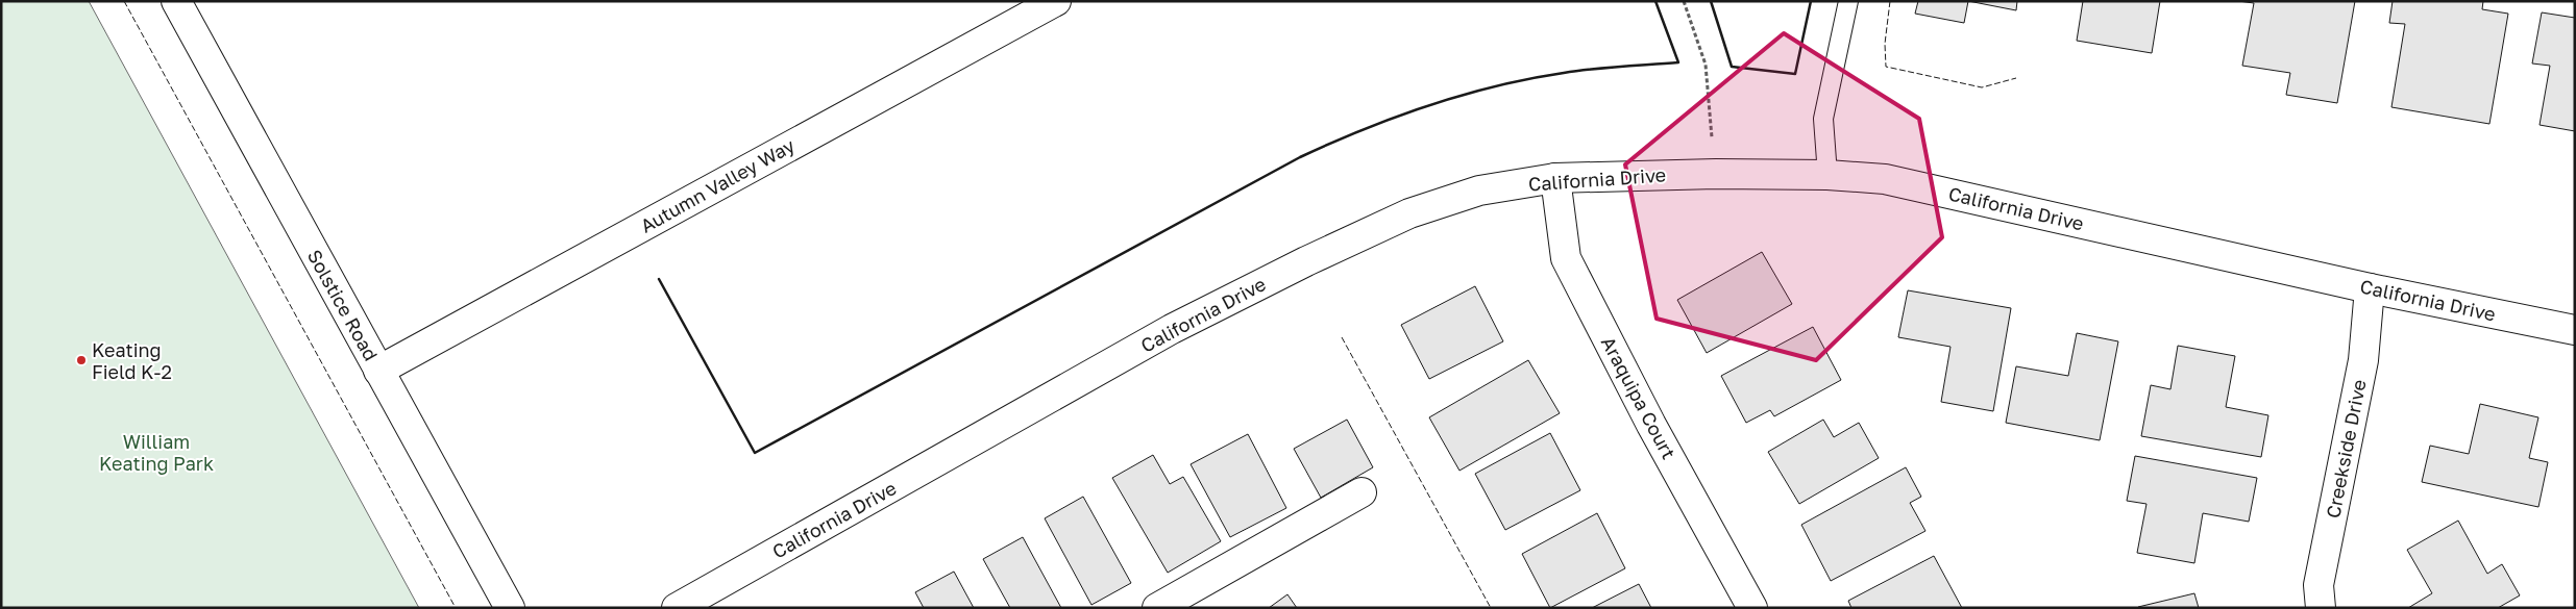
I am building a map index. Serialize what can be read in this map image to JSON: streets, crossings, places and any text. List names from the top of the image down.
{
  "streets": {
    "street": [
      "California Drive",
      "Autumn Valley Way",
      "Solstice Road",
      "Araquipa Court",
      "Creekside Drive"
    ]
  },
  "crossings": [
    ["California Drive", "Araquipa Court"],
    ["California Drive", "Creekside Drive"],
    ["Autumn Valley Way", "Solstice Road"]
  ],
  "parks": ["William Keating Park"],
  "places": ["Keating Field K-2"]
}
